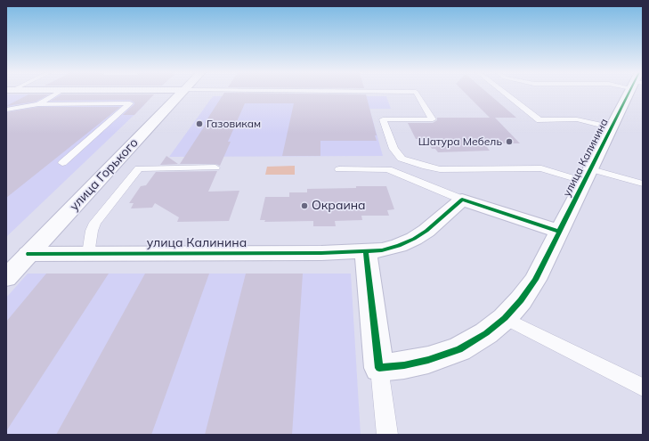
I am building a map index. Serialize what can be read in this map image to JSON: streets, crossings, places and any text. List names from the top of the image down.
{
  "streets": {
    "street": ["улица Калинина", "улица Горького"]
  },
  "crossings": [
    ["улица Калинина", "улица Горького"]
  ],
  "places": ["Газовикам", "Шатура Мебель", "Окраина"]
}
